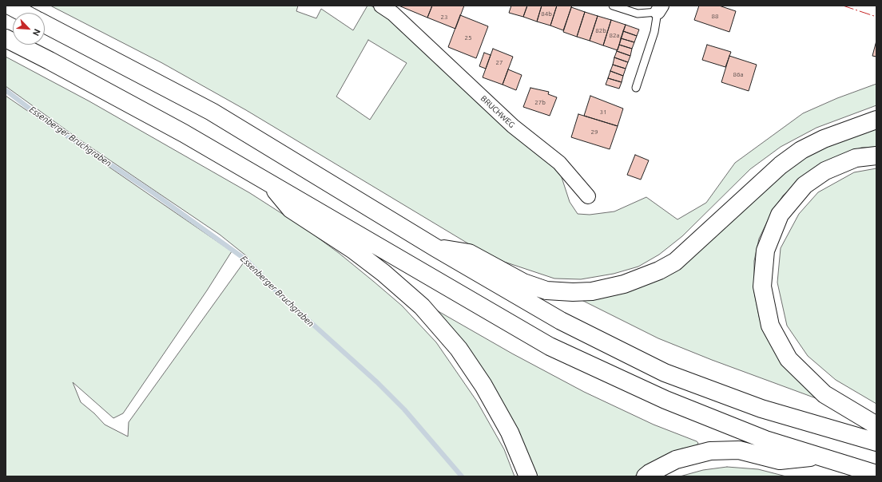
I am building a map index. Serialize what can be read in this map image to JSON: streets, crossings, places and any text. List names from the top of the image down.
{
  "streets": {
    "street": ["BRUCHWEG"]
  },
  "water": ["Essenberger Bruchgraben"],
  "house_numbers": [
    "84b",
    "88",
    "23",
    "82b",
    "82a",
    "25",
    "27",
    "86a",
    "27b",
    "31",
    "29"
  ],
  "north": "bottom right"
}
